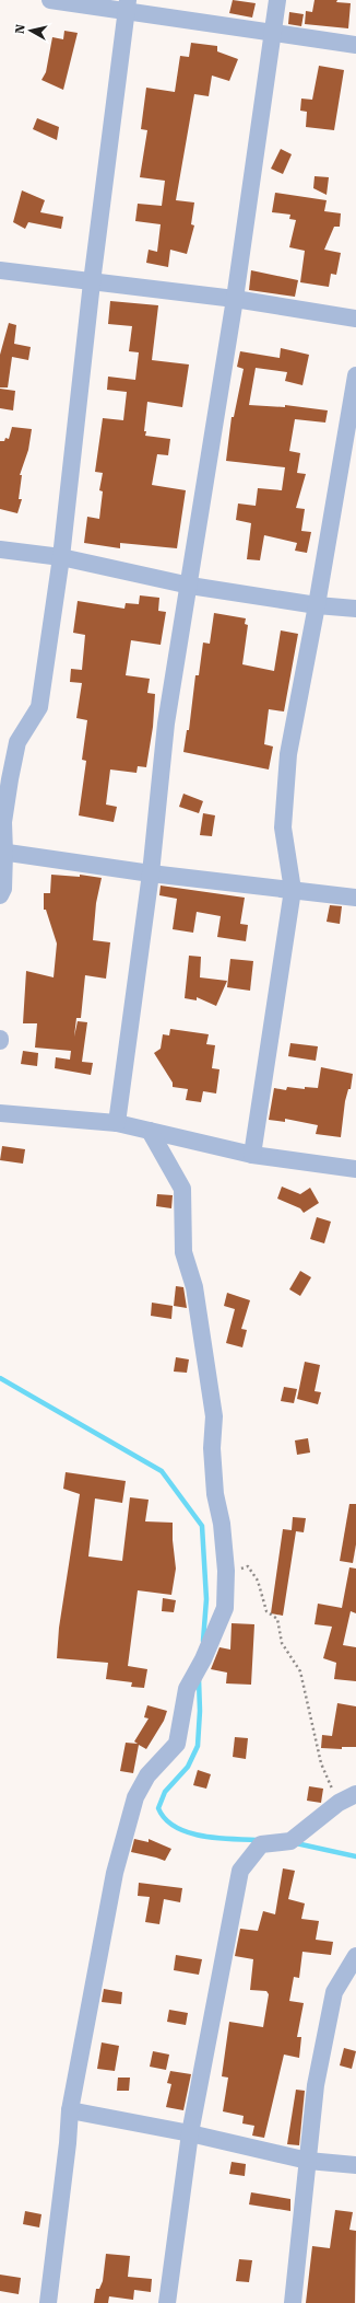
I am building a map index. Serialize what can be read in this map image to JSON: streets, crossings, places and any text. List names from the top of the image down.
{
  "north": "left"
}
